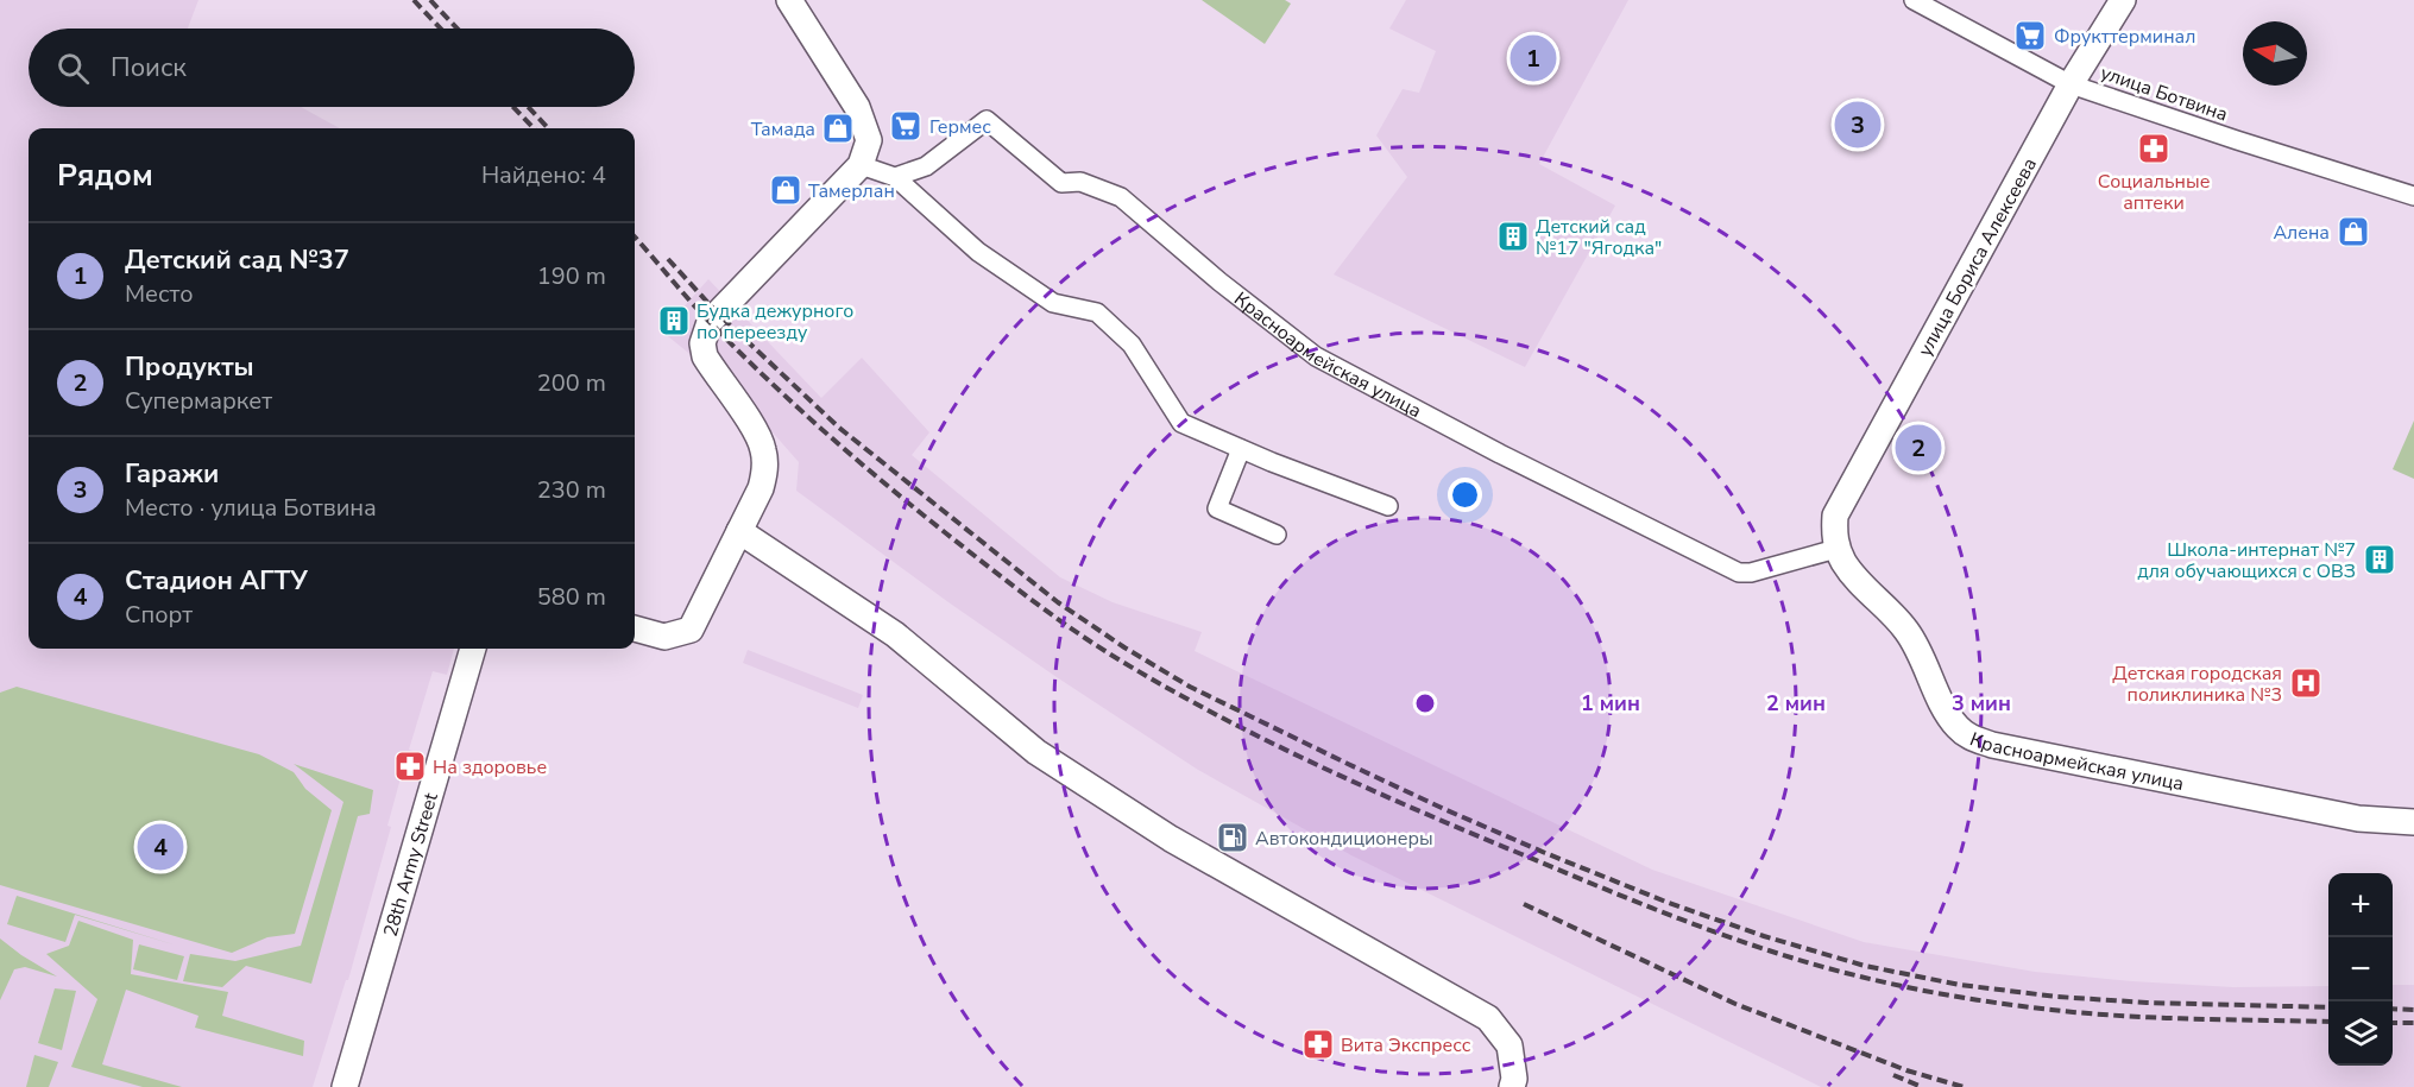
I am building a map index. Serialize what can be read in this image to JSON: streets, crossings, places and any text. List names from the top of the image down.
{
  "streets": {
    "street": [
      "улица Ботвина",
      "улица Бориса Алексеева",
      "Красноармейская улица",
      "28th Army Street"
    ]
  },
  "crossings": [
    ["улица Ботвина", "улица Бориса Алексеева"],
    ["улица Бориса Алексеева", "Красноармейская улица"]
  ],
  "places": {
    "supermarket": ["Фрукттерминал", "Гермес"],
    "shop": ["Тамада", "Тамерлан", "Алена"],
    "pharmacy": ["Социальные аптеки", "На здоровье", "Вита Экспресс"],
    "building": ["Детский сад №17 \"Ягодка\"", "Будка дежурного по переезду", "Школа-интернат №7 для обучающихся с ОВЗ"],
    "hospital": ["Детская городская поликлиника №3"],
    "fuel station": ["Автокондиционеры"]
  },
  "north": "left",
  "page": {
    "search": "Поиск",
    "pins": [
      "1",
      "3",
      "2",
      "4"
    ],
    "heading": ["Рядом", "Найдено: 4"],
    "list": [
      {
        "mark": "1",
        "name": "Детский сад №37",
        "note": "Место",
        "value": "190 m"
      },
      {
        "mark": "2",
        "name": "Продукты",
        "note": "Супермаркет",
        "value": "200 m"
      },
      {
        "mark": "3",
        "name": "Гаражи",
        "note": "Место · улица Ботвина",
        "value": "230 m"
      },
      {
        "mark": "4",
        "name": "Стадион АГТУ",
        "note": "Спорт",
        "value": "580 m"
      }
    ],
    "map_buttons": ["+", "−"]
  },
  "rings": ["1 мин", "2 мин", "3 мин"]
}
